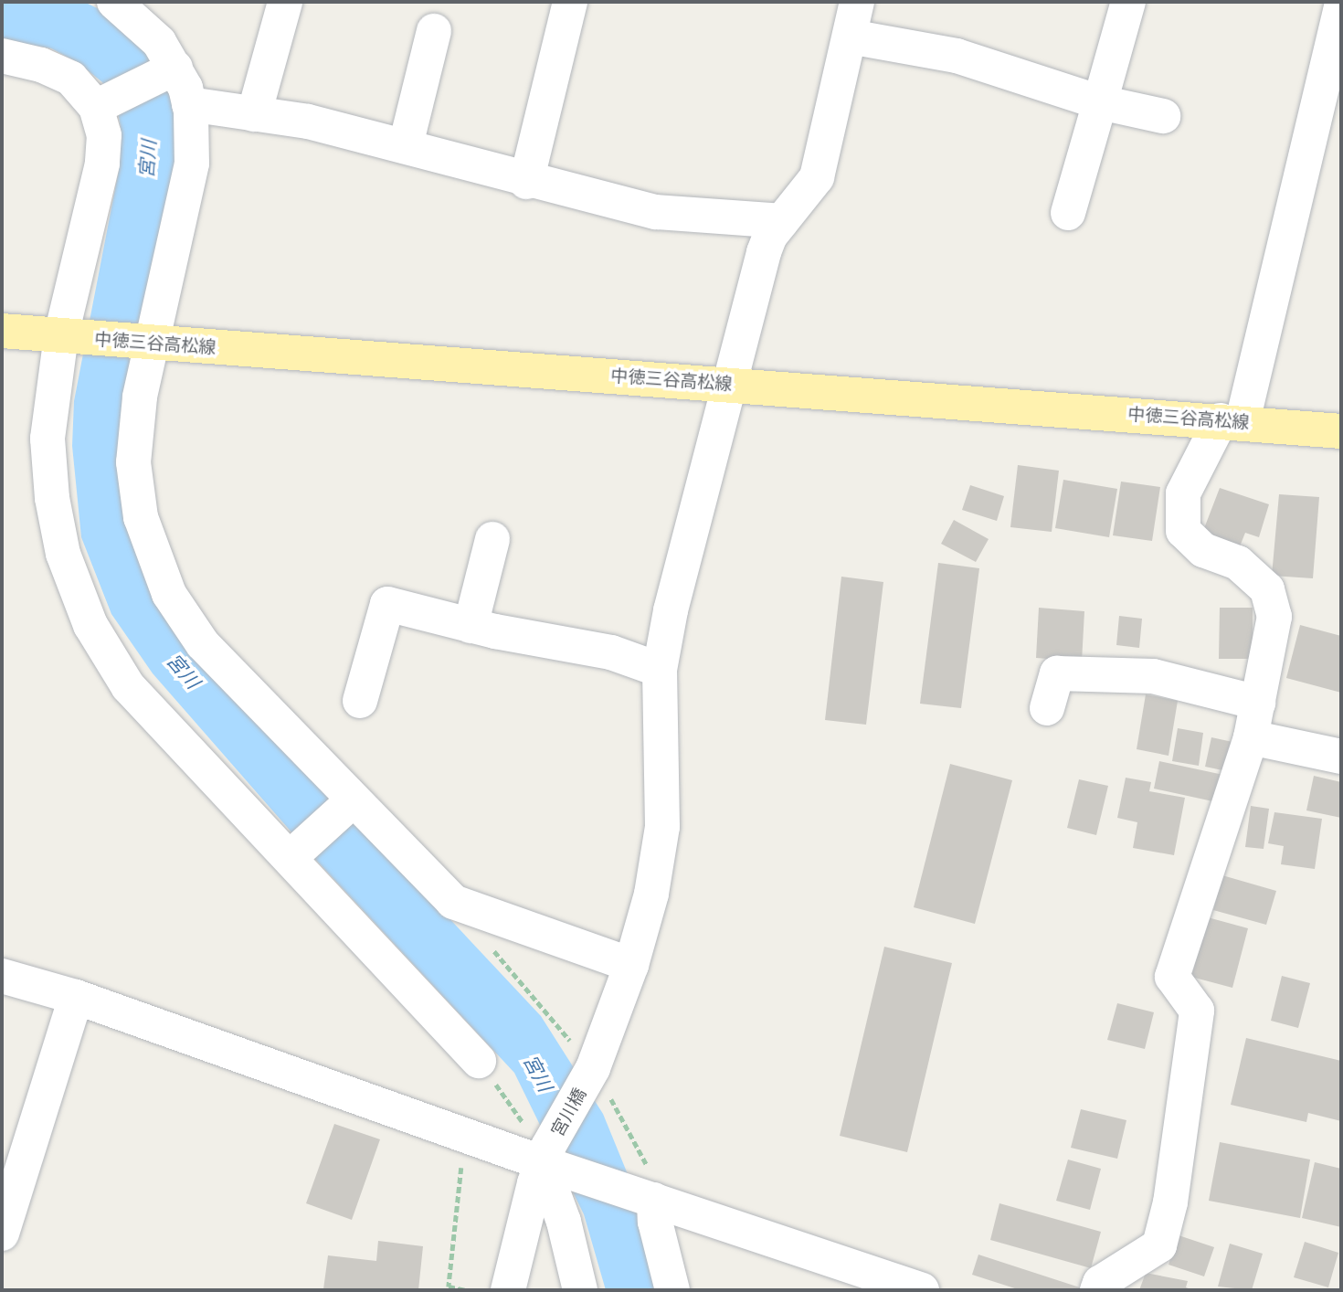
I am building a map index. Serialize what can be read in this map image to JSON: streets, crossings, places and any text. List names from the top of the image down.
{
  "streets": {
    "main road": ["中徳三谷高松線"],
    "street": ["宮川橋"]
  },
  "crossings": [
    ["中徳三谷高松線", "宮川橋"]
  ],
  "water": ["宮川"]
}
